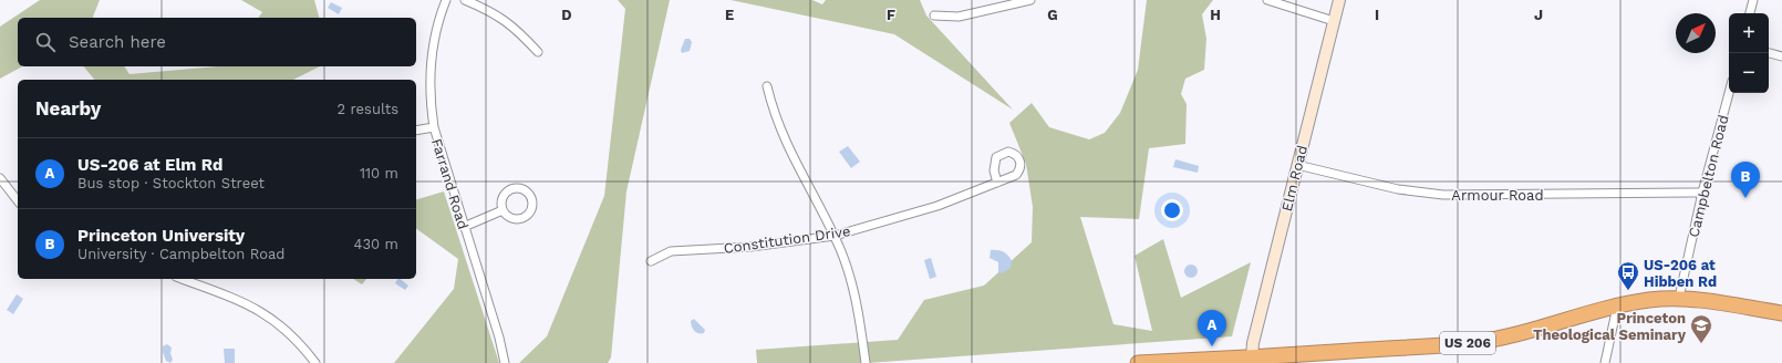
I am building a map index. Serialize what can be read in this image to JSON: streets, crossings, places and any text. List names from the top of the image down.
{
  "streets": {
    "highway": ["US 206"],
    "street": [
      "Campbelton Road",
      "Elm Road",
      "Farrand Road",
      "Armour Road",
      "Constitution Drive"
    ]
  },
  "crossings": [
    ["Campbelton Road", "Armour Road"],
    ["Campbelton Road", "US 206"],
    ["Elm Road", "Armour Road"],
    ["Elm Road", "US 206"]
  ],
  "places": {
    "bus stop": ["US-206 at Hibben Rd"],
    "school or university": ["Princeton Theological Seminary"]
  },
  "north": "top right",
  "page": {
    "map_buttons": ["+", "−"],
    "search": "Search here",
    "heading": ["Nearby", "2 results"],
    "list": [
      {
        "mark": "A",
        "name": "US-206 at Elm Rd",
        "note": "Bus stop · Stockton Street",
        "value": "110 m"
      },
      {
        "mark": "B",
        "name": "Princeton University",
        "note": "University · Campbelton Road",
        "value": "430 m"
      }
    ],
    "pins": ["B", "A"]
  },
  "grid": {
    "columns": [
      "D",
      "E",
      "F",
      "G",
      "H",
      "I",
      "J"
    ]
  }
}
